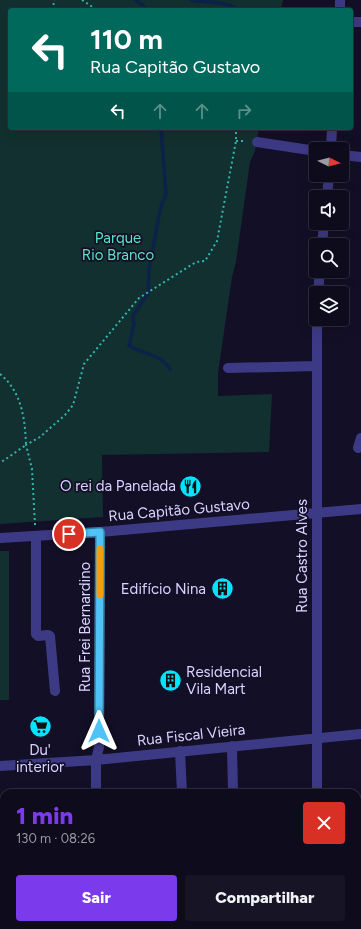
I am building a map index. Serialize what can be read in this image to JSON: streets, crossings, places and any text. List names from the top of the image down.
{
  "streets": {
    "street": [
      "Rua Capitão Gustavo",
      "Rua Castro Alves",
      "Rua Frei Bernardino",
      "Rua Fiscal Vieira"
    ]
  },
  "crossings": [
    ["Rua Capitão Gustavo", "Rua Castro Alves"],
    ["Rua Capitão Gustavo", "Rua Frei Bernardino"],
    ["Rua Castro Alves", "Rua Fiscal Vieira"],
    ["Rua Frei Bernardino", "Rua Fiscal Vieira"]
  ],
  "parks": ["Parque Rio Branco"],
  "places": {
    "restaurant": ["O rei da Panelada"],
    "building": ["Edifício Nina", "Residencial Vila Mart"],
    "supermarket": ["Du' interior"]
  },
  "north": "right",
  "page": {
    "turn": ["110 m", "Rua Capitão Gustavo"],
    "heading": ["1 min", "130 m · 08:26"],
    "buttons": ["Sair", "Compartilhar"]
  }
}
